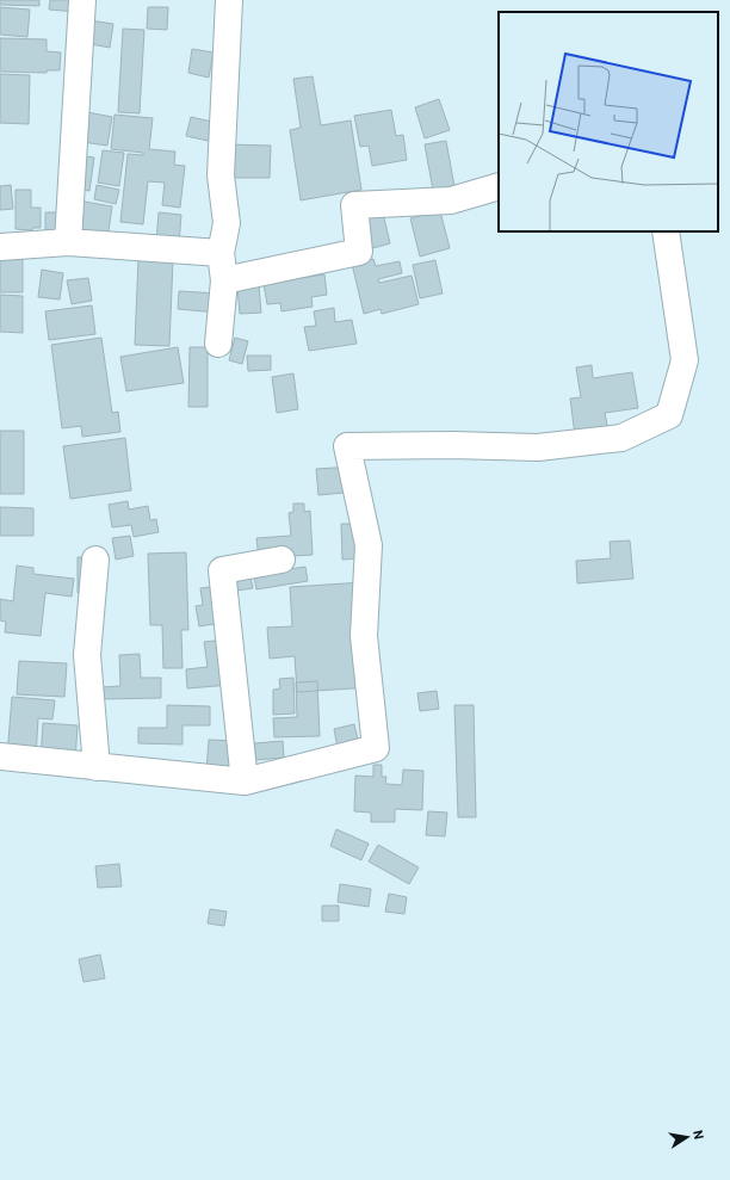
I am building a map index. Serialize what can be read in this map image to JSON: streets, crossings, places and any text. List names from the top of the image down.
{
  "north": "right"
}
